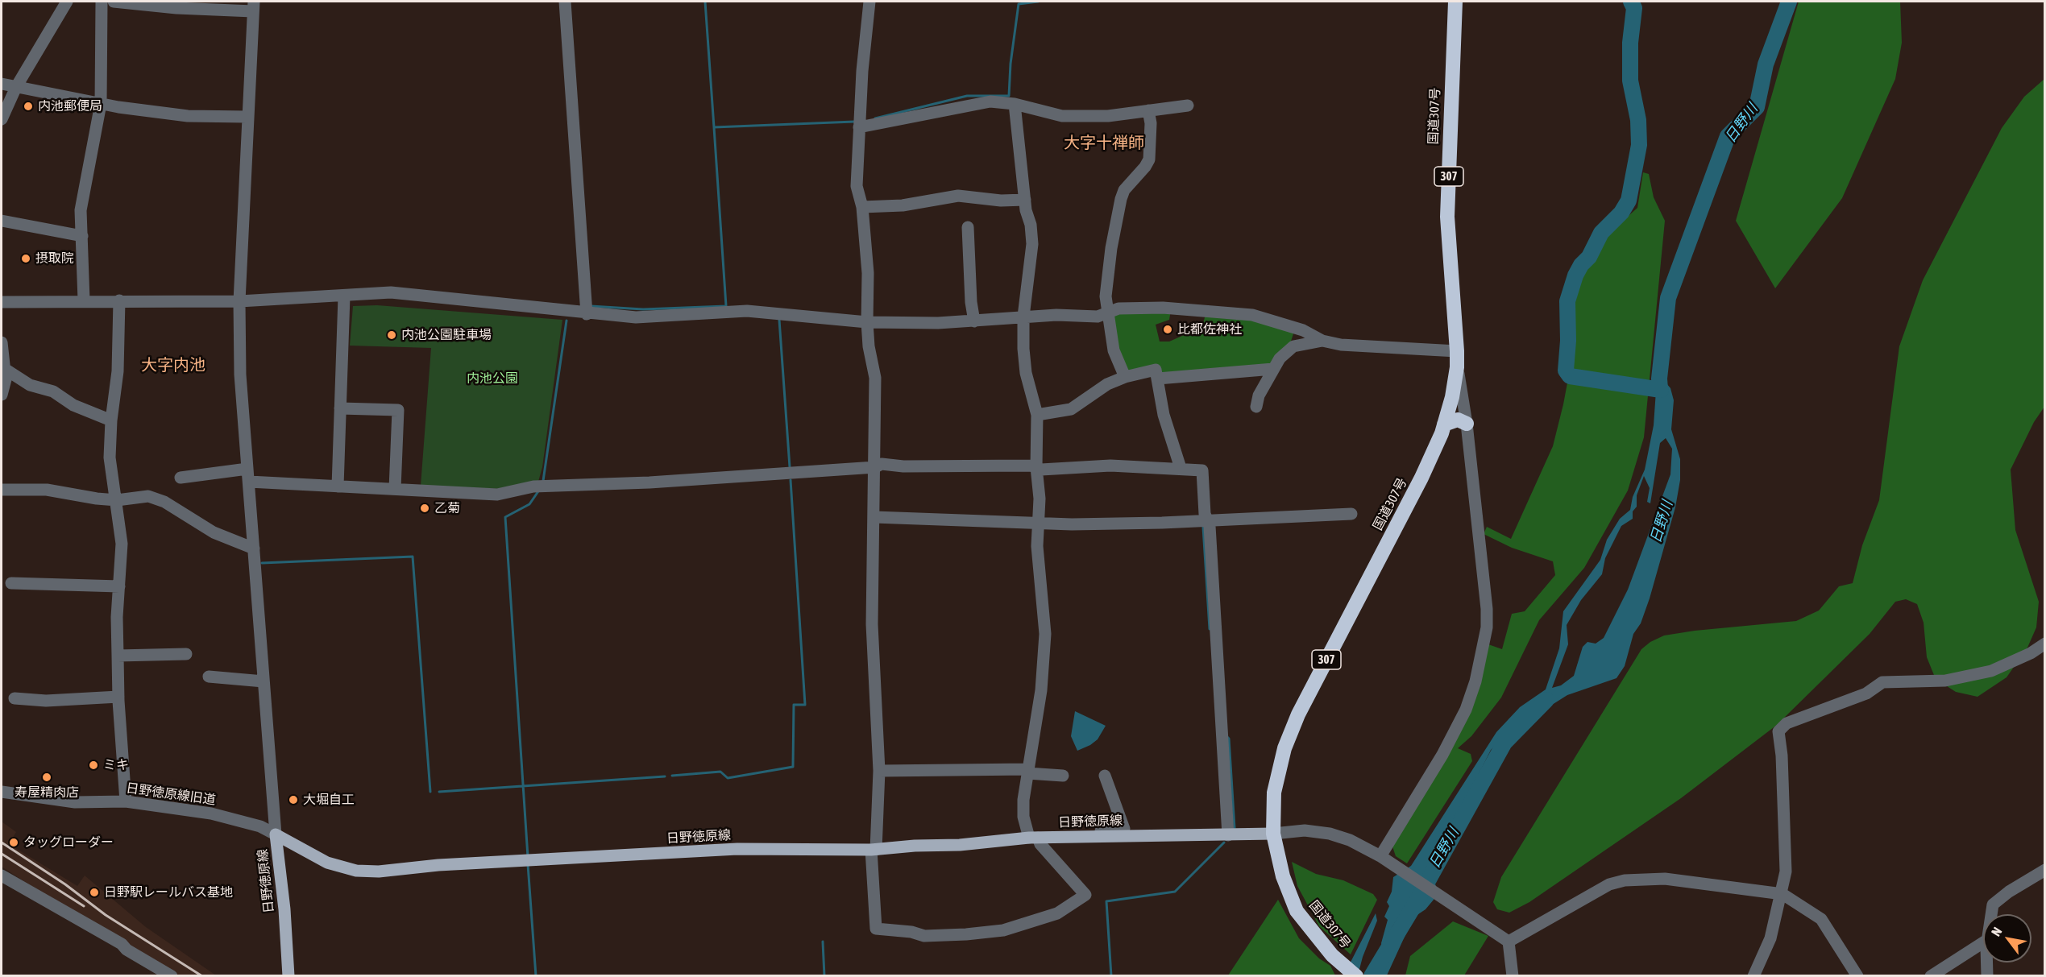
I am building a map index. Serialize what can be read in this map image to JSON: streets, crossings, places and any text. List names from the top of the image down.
{
  "streets": {
    "highway": ["国道307号", "307"],
    "main road": ["日野徳原線"],
    "street": ["日野徳原線旧道"]
  },
  "crossings": [
    ["国道307号", "日野徳原線"],
    ["日野徳原線旧道", "日野徳原線"]
  ],
  "districts": ["大字十禅師", "大字内池"],
  "water": ["日野川"],
  "parks": ["内池公園"],
  "places": [
    "内池郵便局",
    "摂取院",
    "比都佐神社",
    "内池公園駐車場",
    "乙菊",
    "ミキ",
    "寿屋精肉店",
    "大堀自工",
    "タッグローダー",
    "日野駅レールバス基地"
  ],
  "north": "top left"
}
